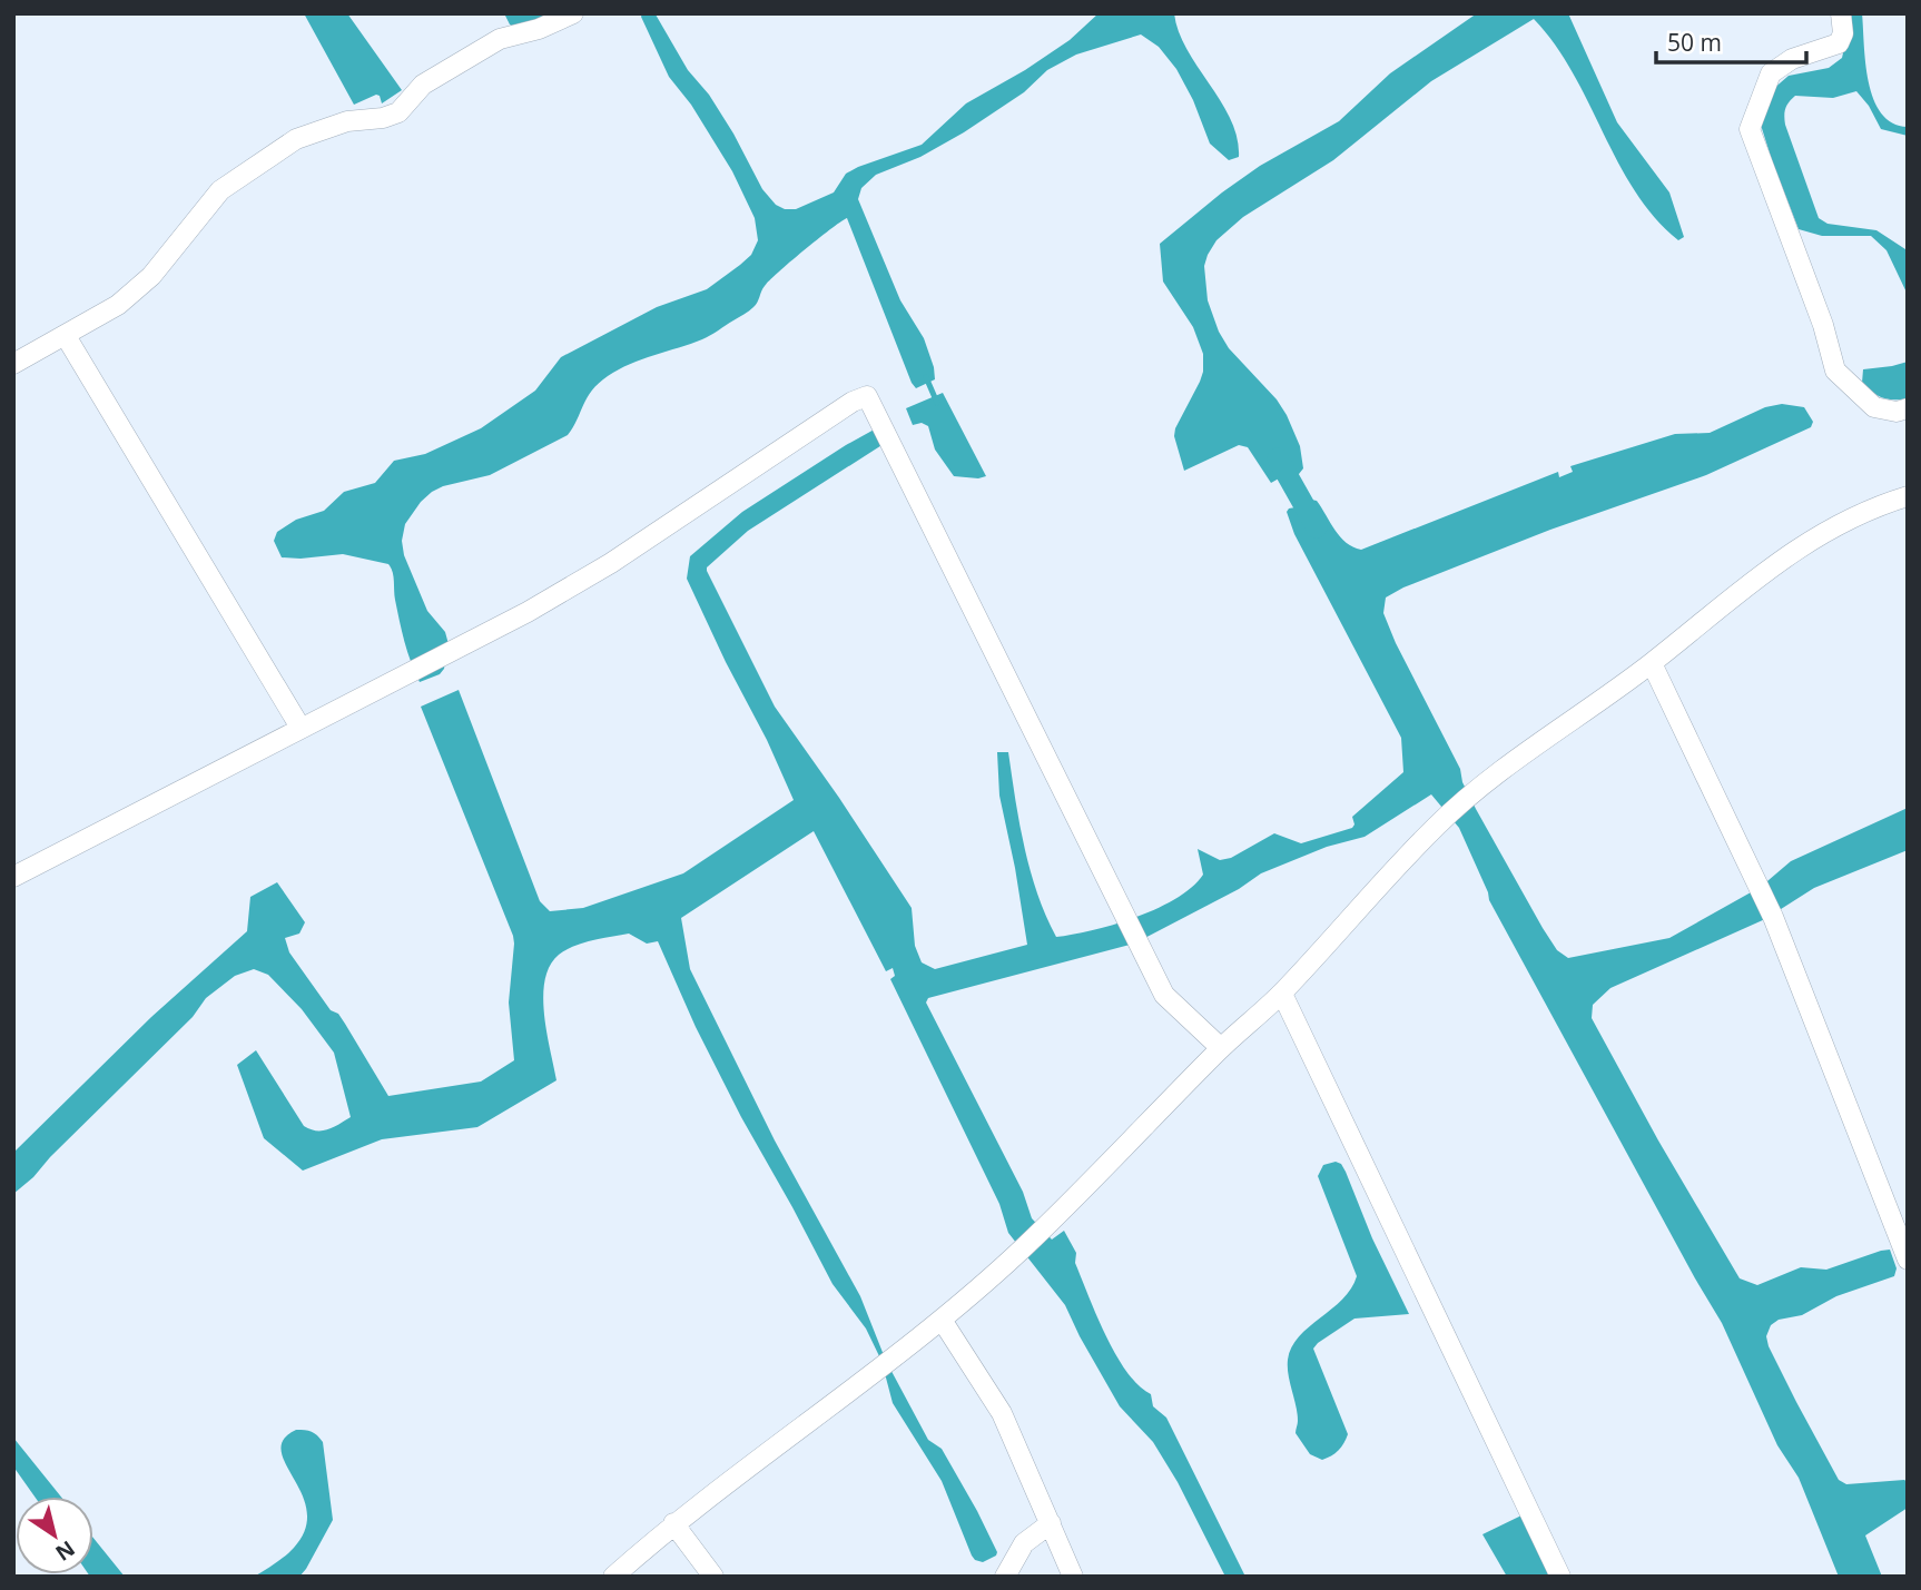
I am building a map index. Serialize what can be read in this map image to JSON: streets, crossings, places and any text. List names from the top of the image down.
{
  "scale_bar": "50 m",
  "north": "bottom right"
}
